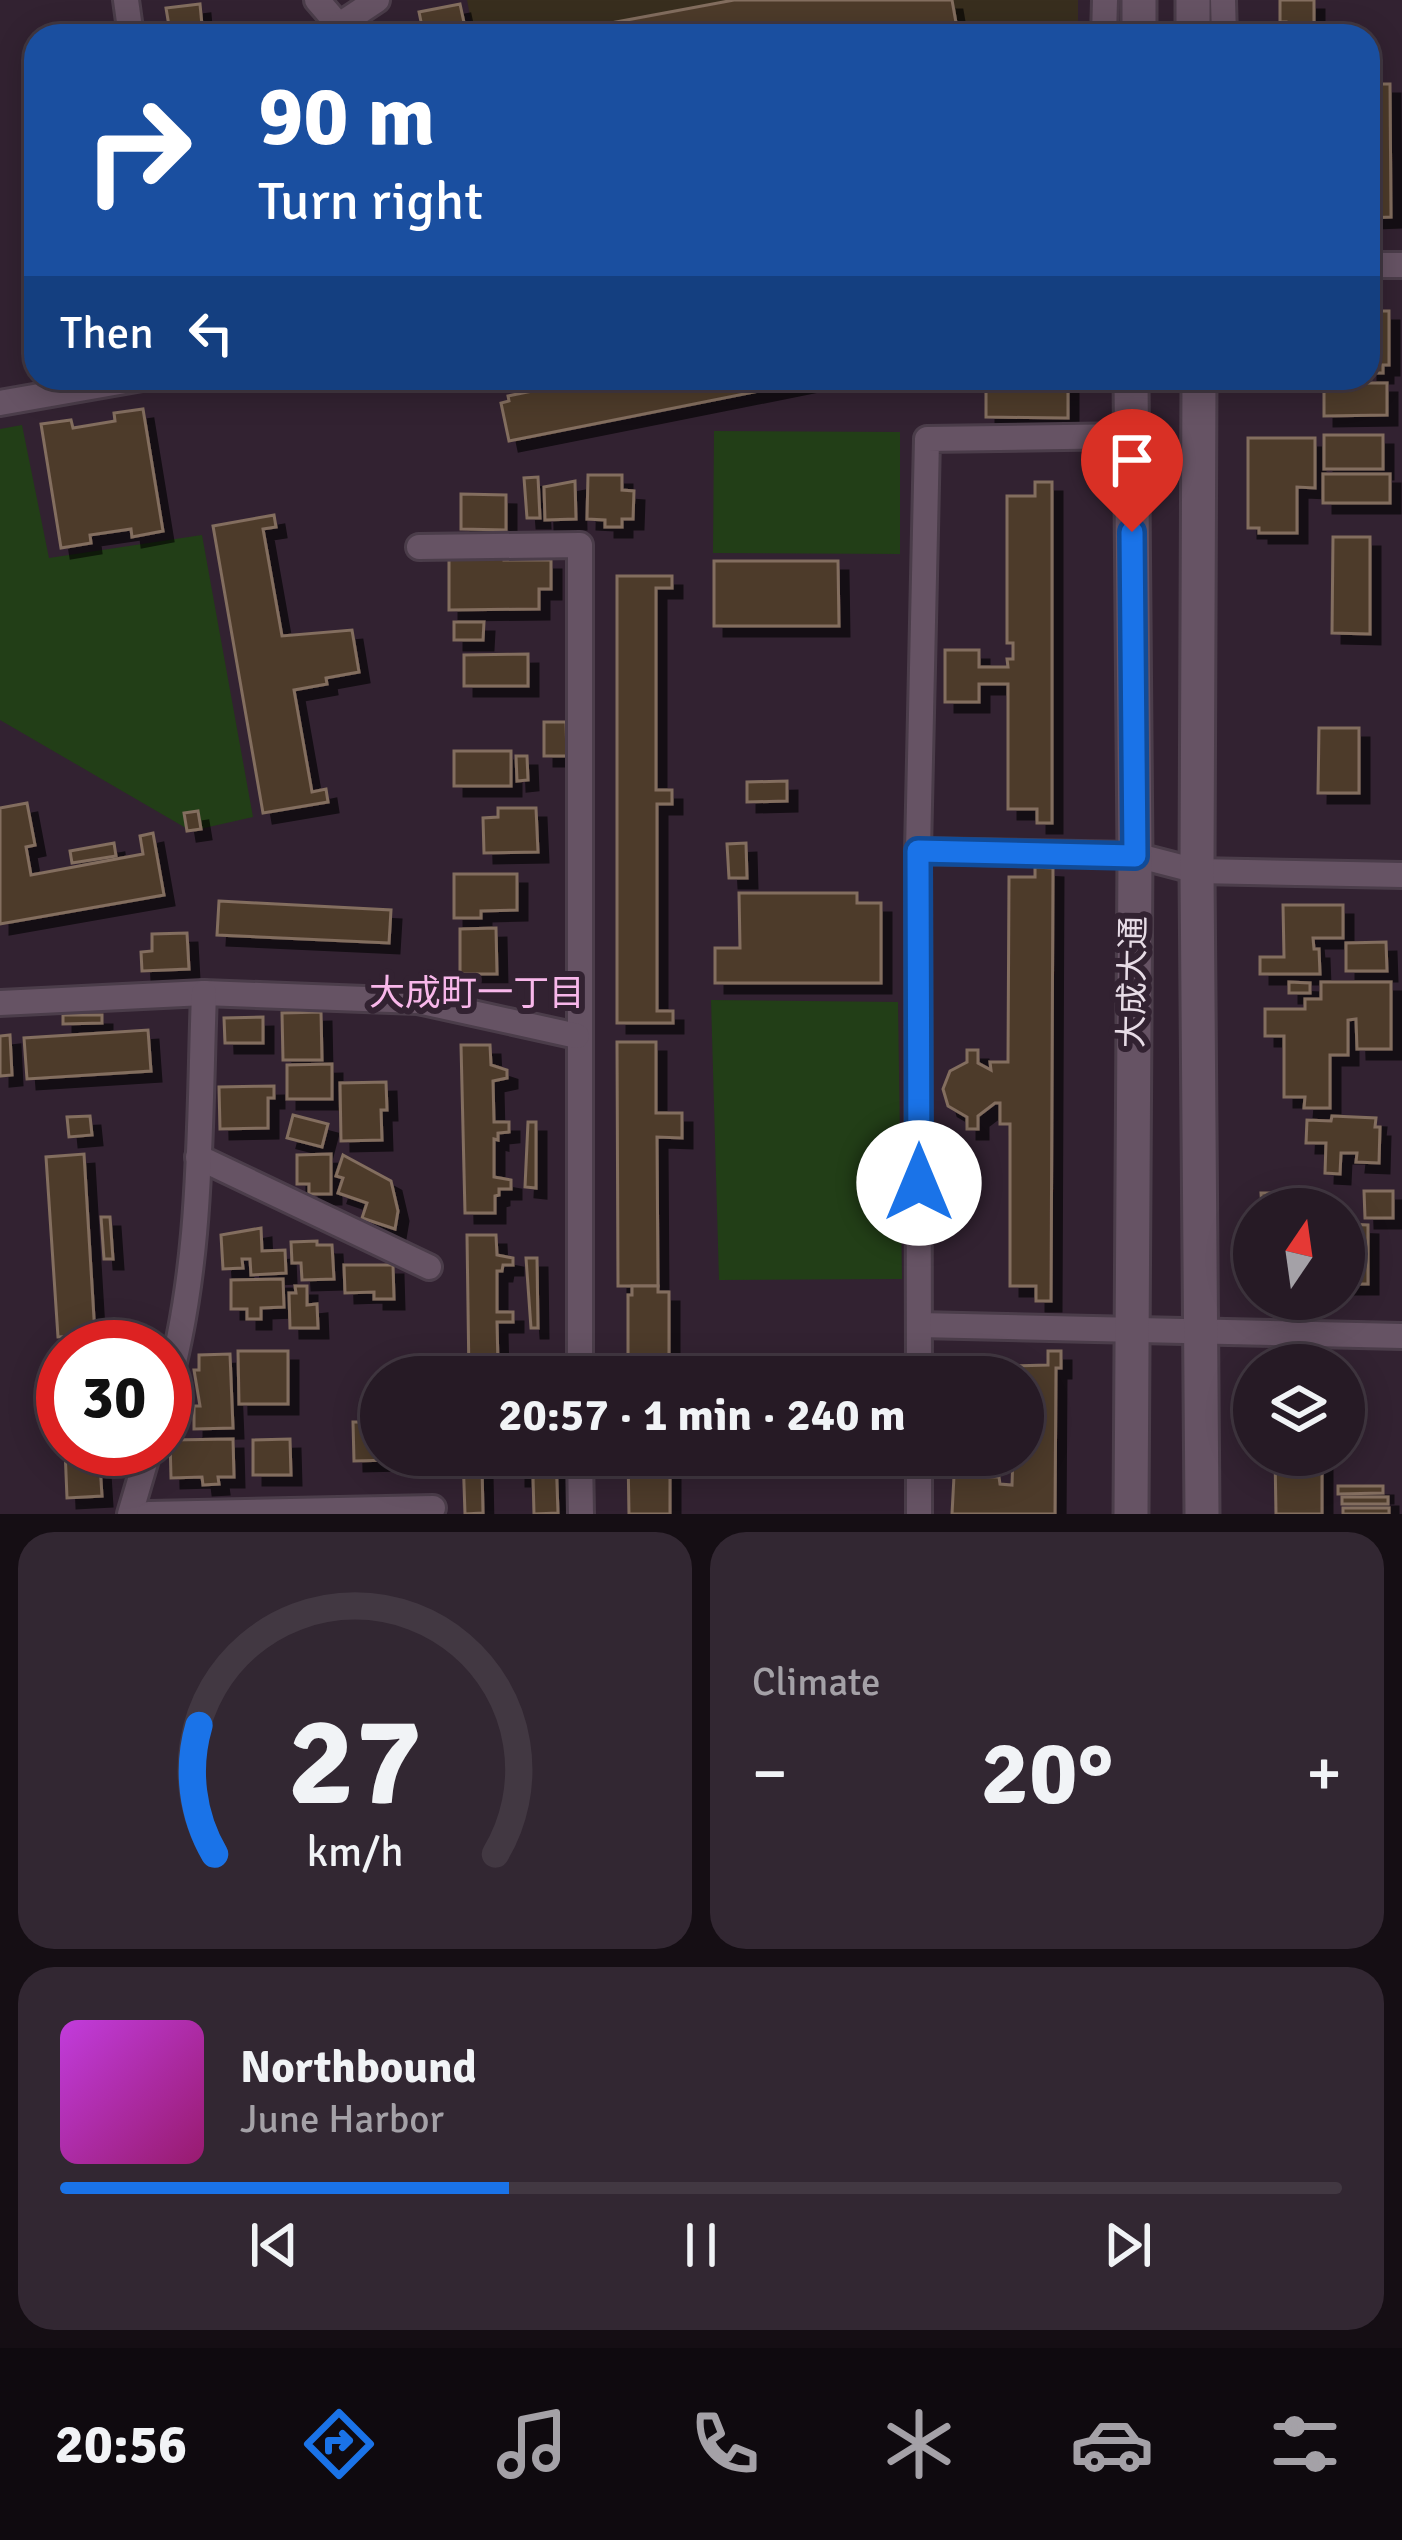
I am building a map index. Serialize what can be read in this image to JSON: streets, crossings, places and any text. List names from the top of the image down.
{
  "streets": {
    "street": ["大成大通"]
  },
  "districts": ["大成町一丁目"],
  "north": "top",
  "page": {
    "turn": ["90 m", "Turn right"],
    "then": "Then",
    "limit": "30",
    "trip": "20:57 · 1 min · 240 m",
    "tile": "Climate",
    "heat": ["−", "20°", "+"],
    "song": ["Northbound", "June Harbor"],
    "tabs": "20:56",
    "gauge": ["27", "km/h"]
  }
}
